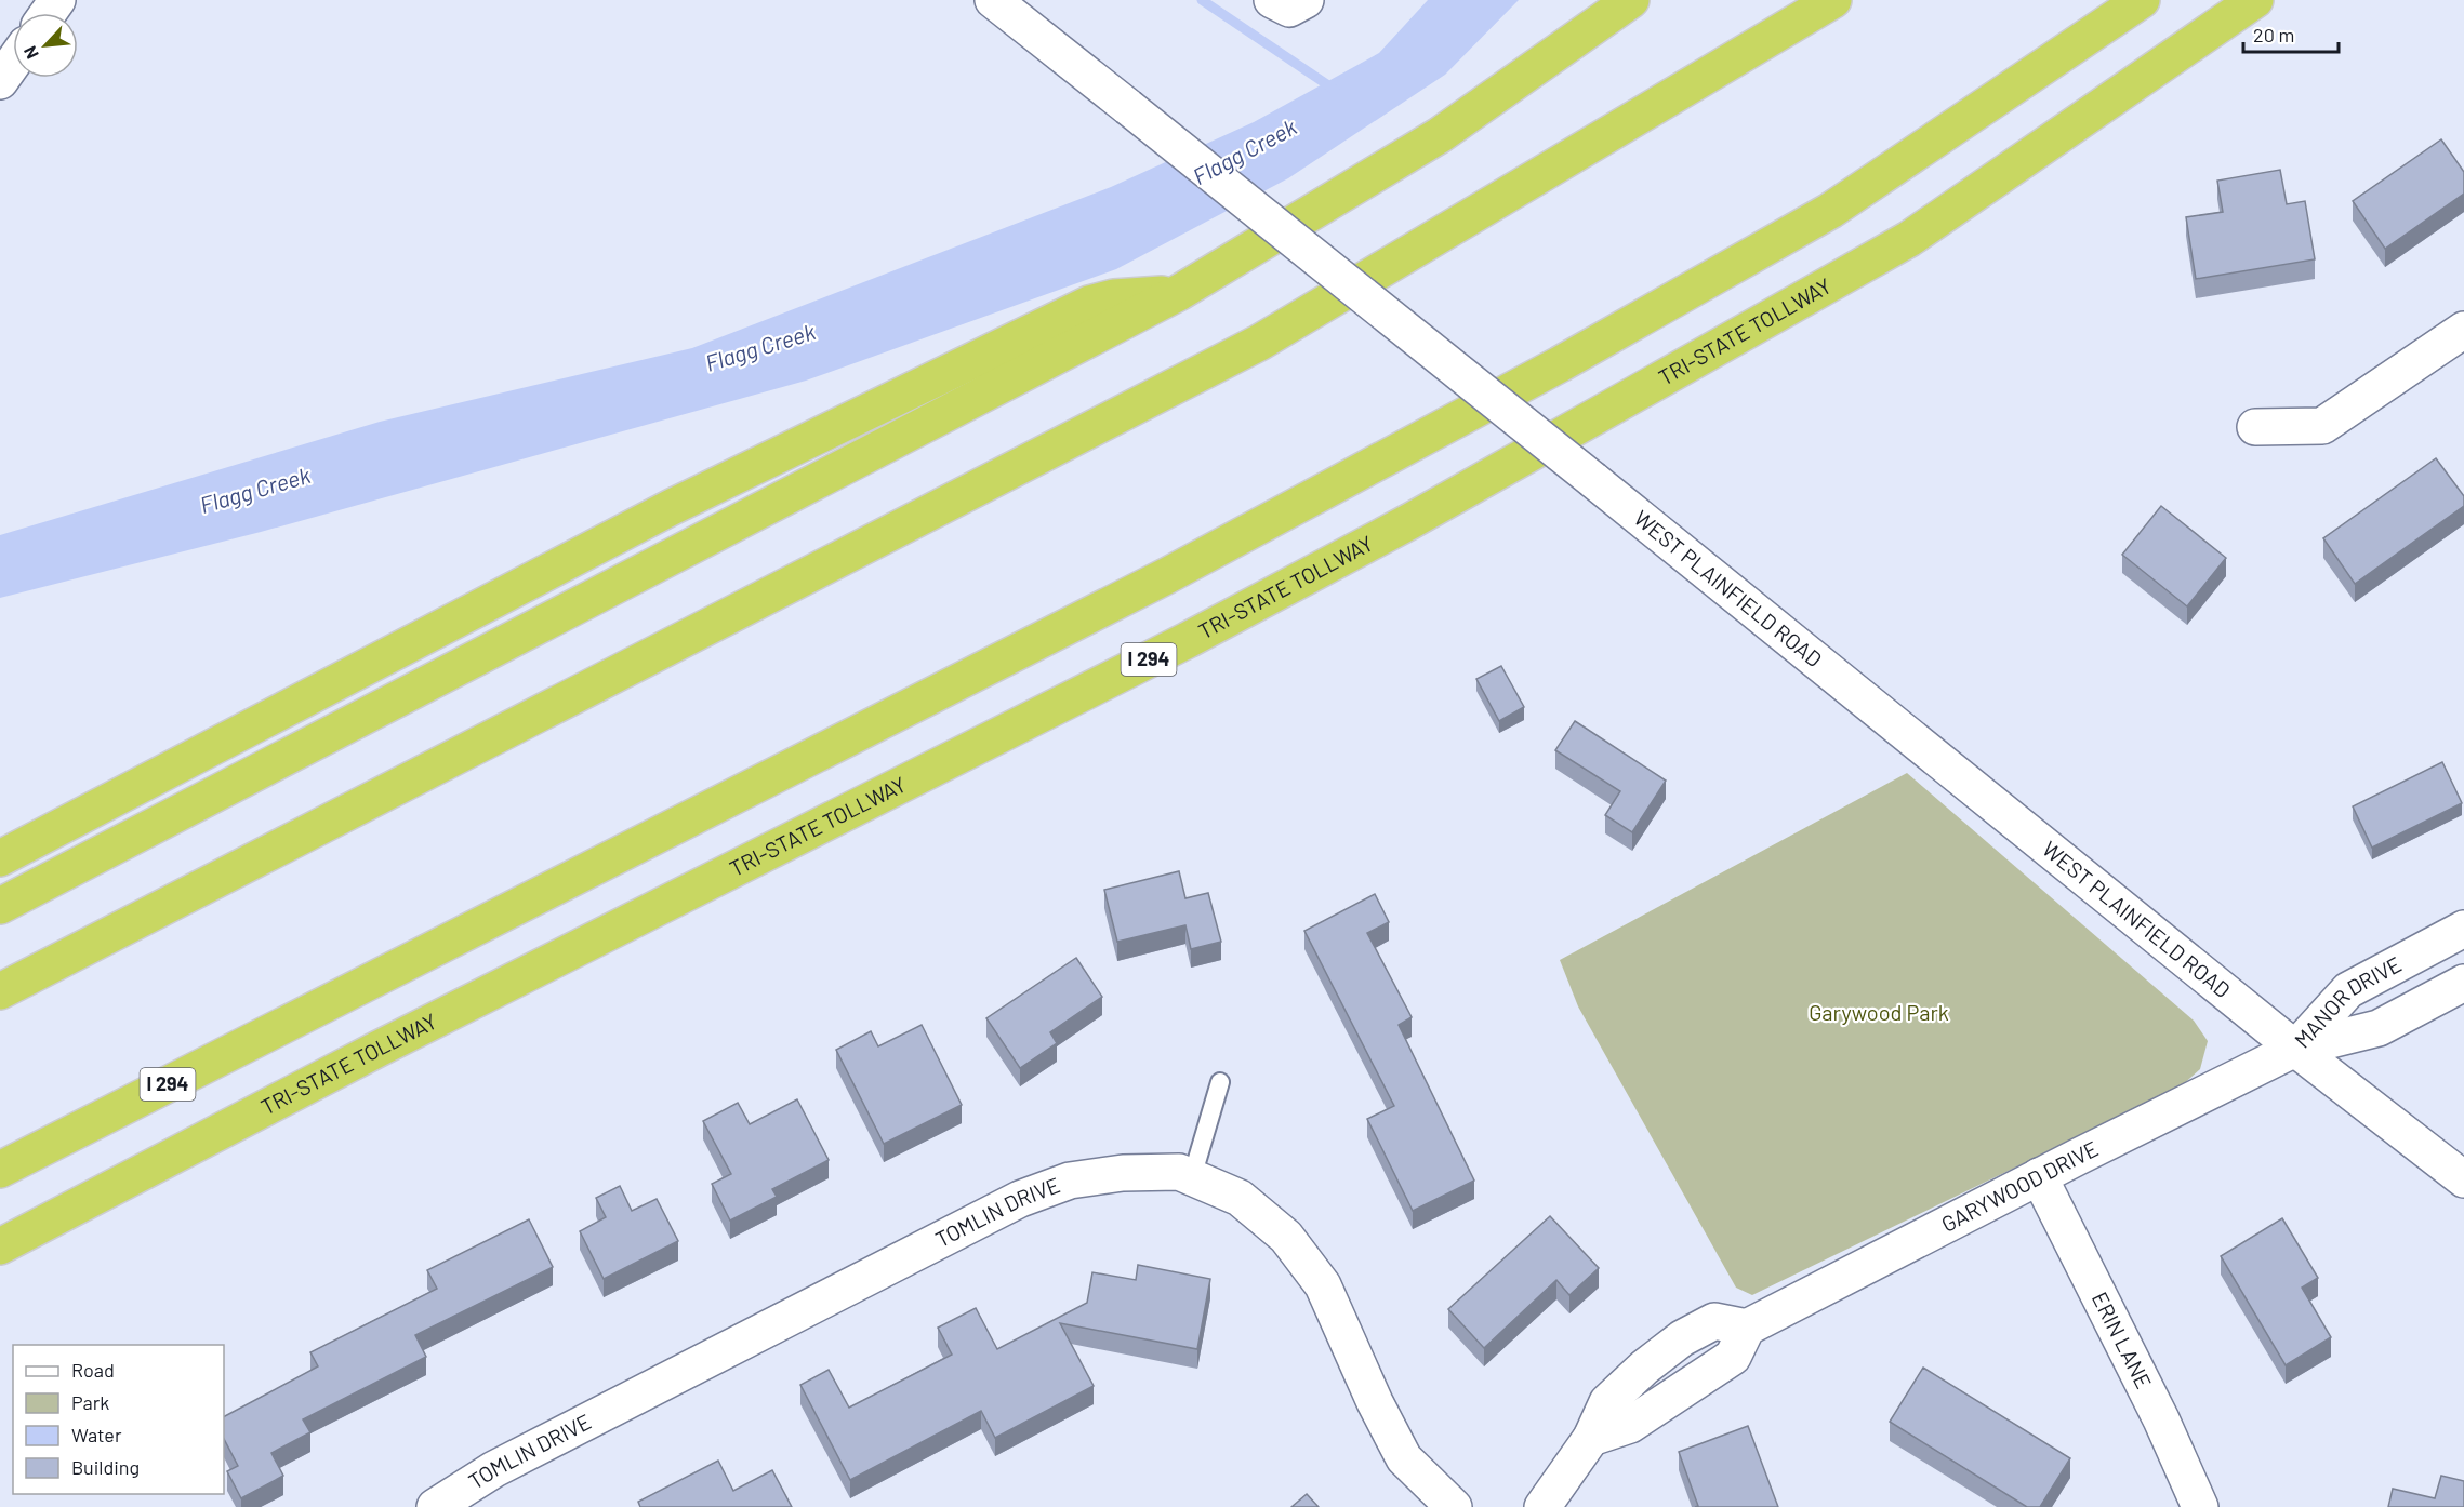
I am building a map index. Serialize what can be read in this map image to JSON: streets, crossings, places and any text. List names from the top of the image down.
{
  "streets": {
    "highway": ["TRI-STATE TOLLWAY", "I 294"],
    "street": [
      "WEST PLAINFIELD ROAD",
      "MANOR DRIVE",
      "GARYWOOD DRIVE",
      "TOMLIN DRIVE",
      "ERIN LANE"
    ]
  },
  "crossings": [
    ["WEST PLAINFIELD ROAD", "MANOR DRIVE"],
    ["WEST PLAINFIELD ROAD", "GARYWOOD DRIVE"],
    ["MANOR DRIVE", "GARYWOOD DRIVE"],
    ["GARYWOOD DRIVE", "ERIN LANE"]
  ],
  "water": ["Flagg Creek"],
  "parks": ["Garywood Park"],
  "legend": [
    "Road",
    "Park",
    "Water",
    "Building"
  ],
  "scale_bar": "20 m",
  "north": "bottom left"
}
